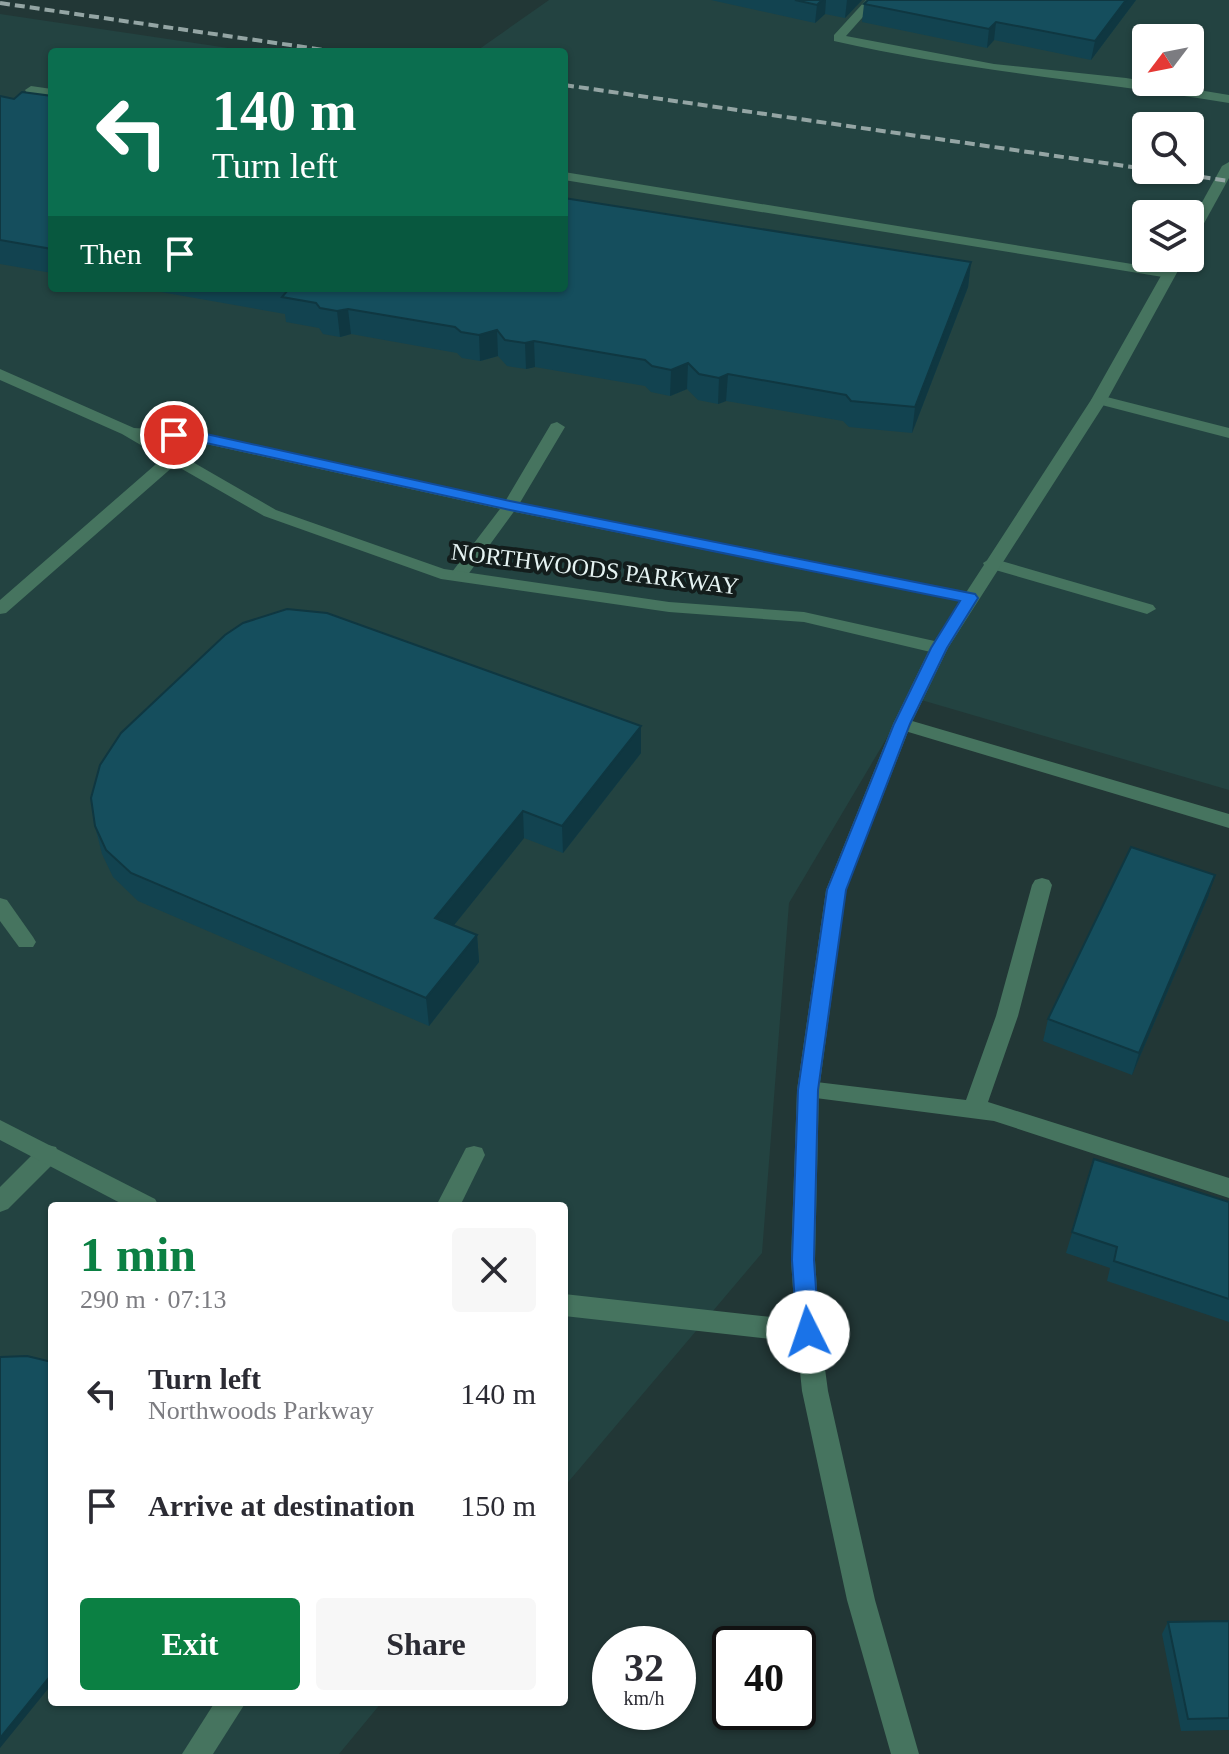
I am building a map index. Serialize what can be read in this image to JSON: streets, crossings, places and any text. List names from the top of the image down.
{
  "streets": {
    "street": ["NORTHWOODS PARKWAY"]
  },
  "north": "bottom left",
  "page": {
    "turn": ["140 m", "Turn left"],
    "then": "Then",
    "heading": ["1 min", "290 m · 07:13"],
    "list": [
      {
        "name": "Turn left",
        "note": "Northwoods Parkway",
        "value": "140 m"
      },
      {
        "name": "Arrive at destination",
        "value": "150 m"
      }
    ],
    "buttons": ["Exit", "Share"],
    "speed": "32 km/h",
    "limit": "40"
  }
}
